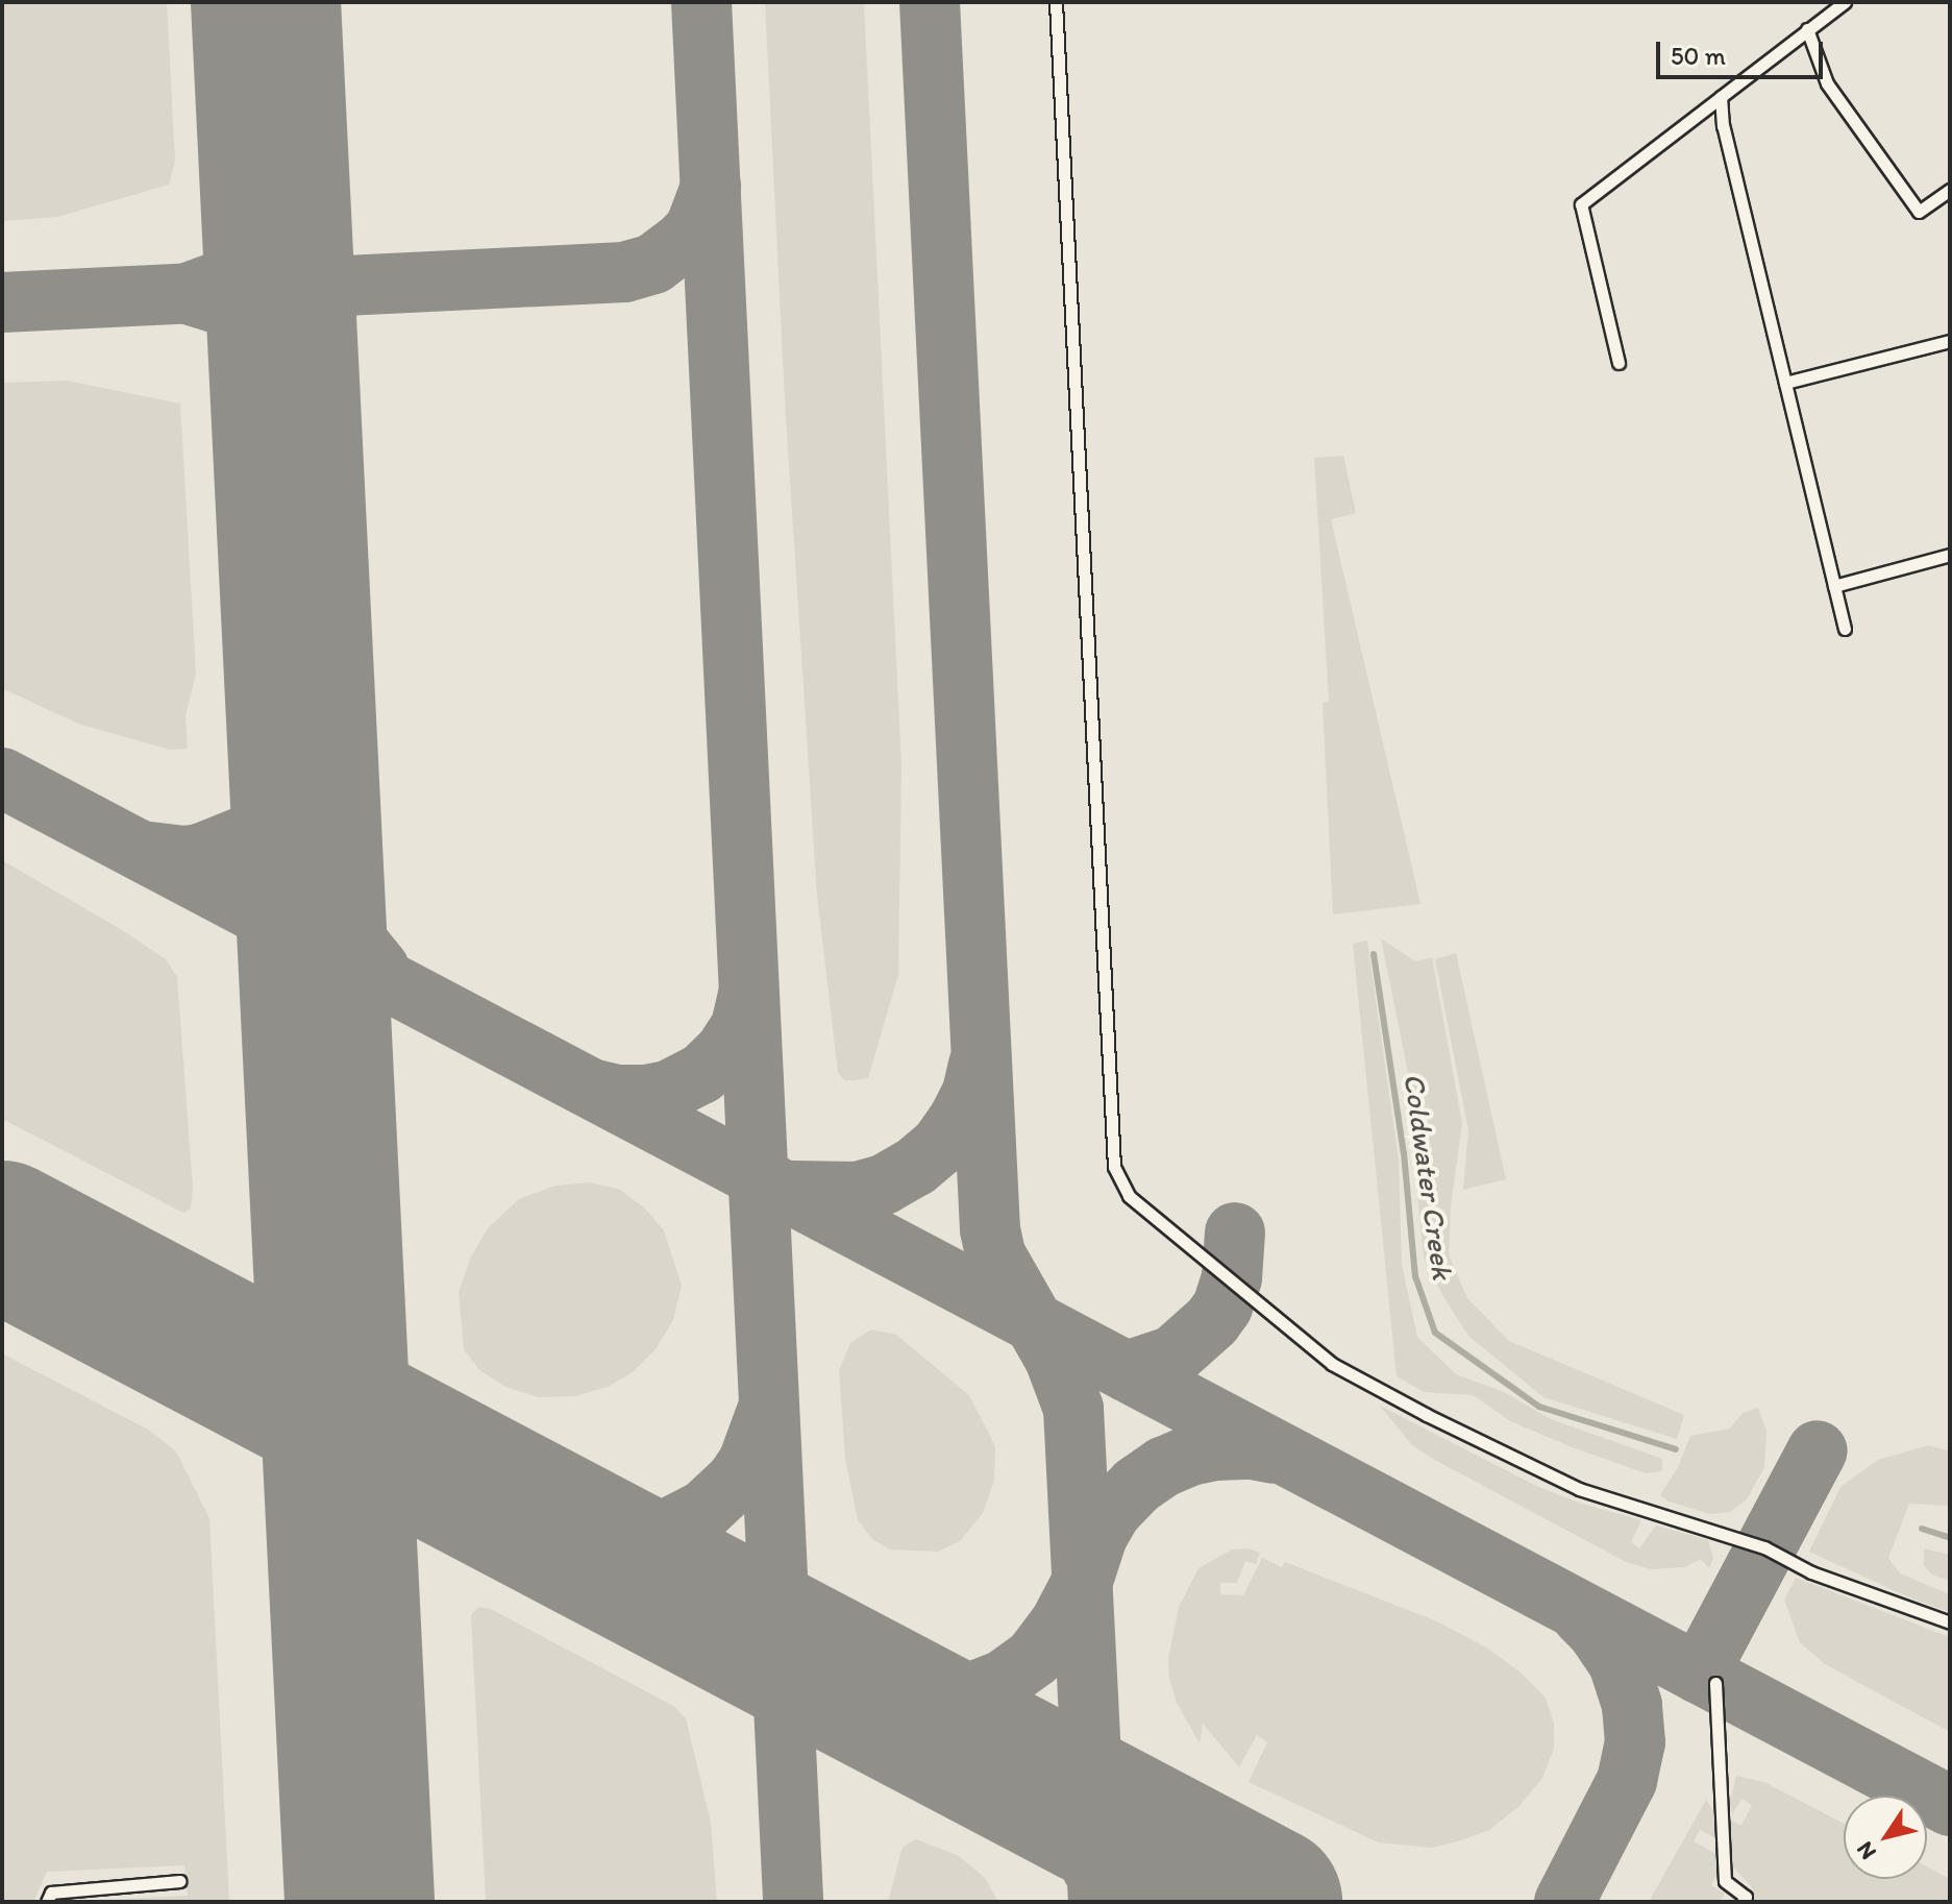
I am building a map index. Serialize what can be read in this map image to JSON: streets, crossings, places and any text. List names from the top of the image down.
{
  "water": ["Coldwater Creek"],
  "scale_bar": "50 m",
  "north": "bottom left"
}
